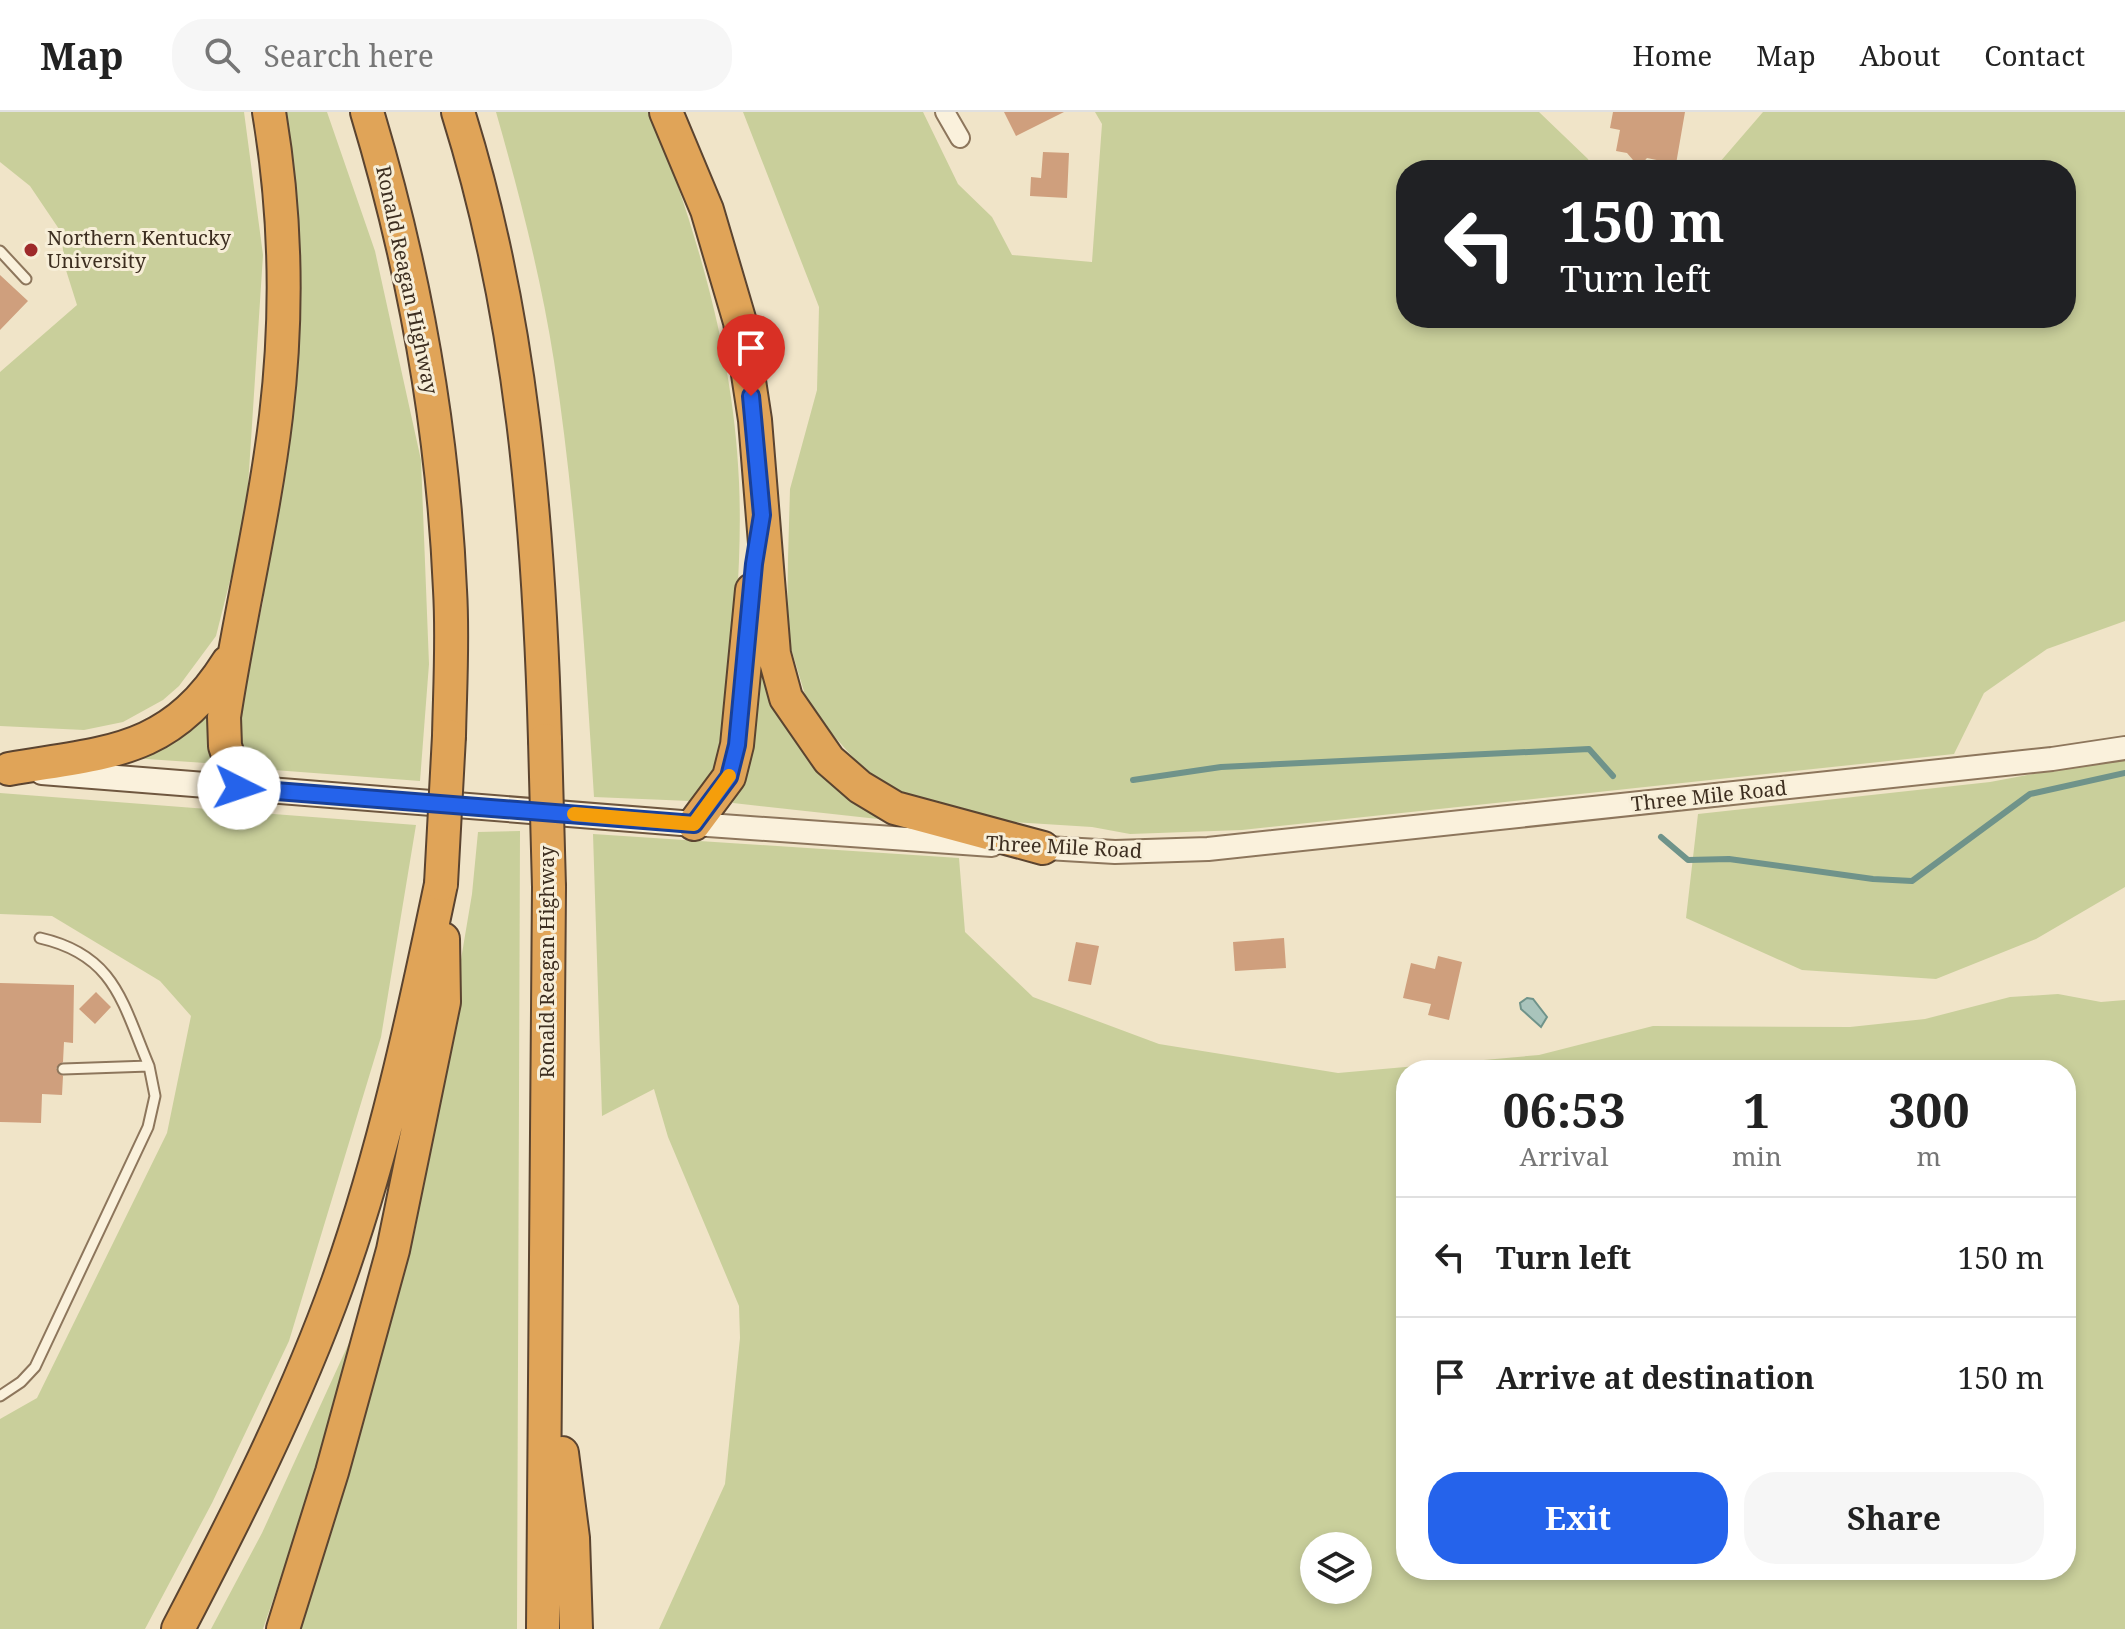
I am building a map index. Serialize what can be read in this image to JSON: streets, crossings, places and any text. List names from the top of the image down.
{
  "streets": {
    "highway": ["Ronald Reagan Highway"],
    "main road": ["Three Mile Road"]
  },
  "places": ["Northern Kentucky University"],
  "page": {
    "header": "Map",
    "search": "Search here",
    "nav": [
      "Home",
      "Map",
      "About",
      "Contact"
    ],
    "turn": ["150 m", "Turn left"],
    "eta": [
      "06:53",
      "Arrival",
      "1",
      "min",
      "300",
      "m"
    ],
    "list": [
      {
        "name": "Turn left",
        "value": "150 m"
      },
      {
        "name": "Arrive at destination",
        "value": "150 m"
      }
    ],
    "buttons": ["Exit", "Share"]
  }
}
